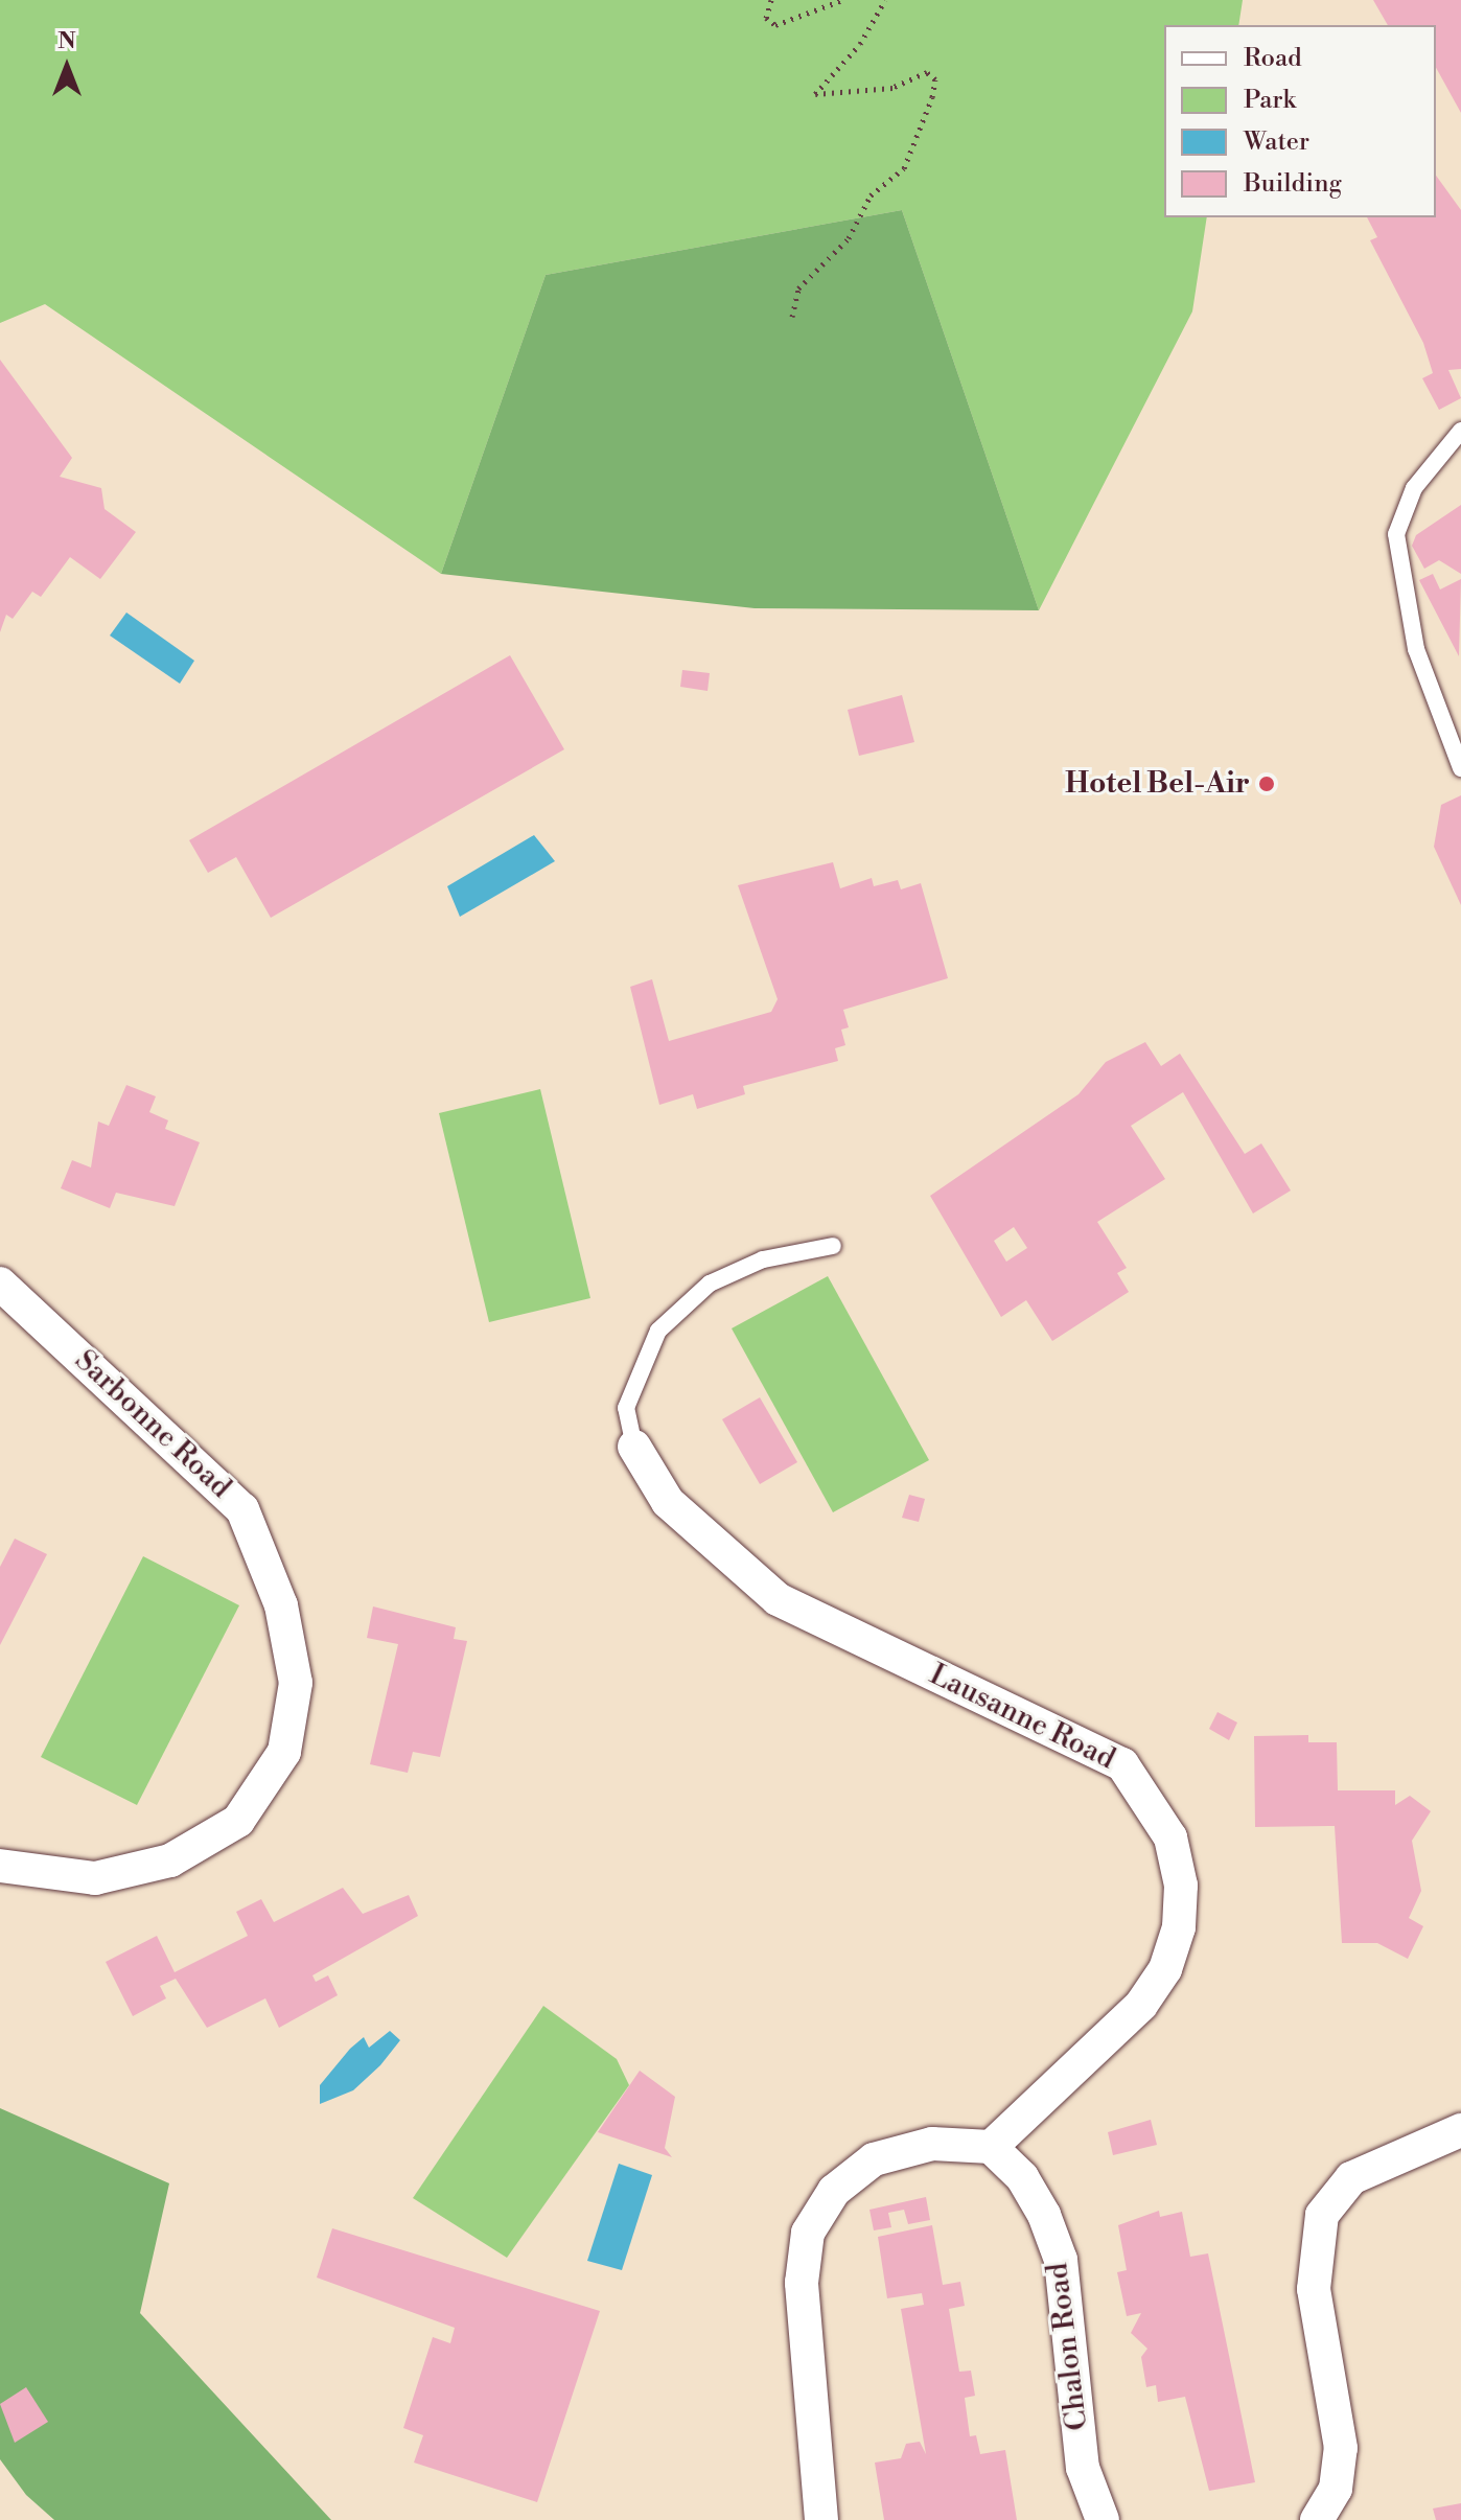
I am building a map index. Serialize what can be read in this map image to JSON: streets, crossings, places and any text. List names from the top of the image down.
{
  "streets": {
    "street": ["Sarbonne Road", "Lausanne Road", "Chalon Road"]
  },
  "crossings": [
    ["Lausanne Road", "Chalon Road"]
  ],
  "places": ["Hotel Bel-Air"],
  "legend": [
    "Road",
    "Park",
    "Water",
    "Building"
  ],
  "north": "top"
}
